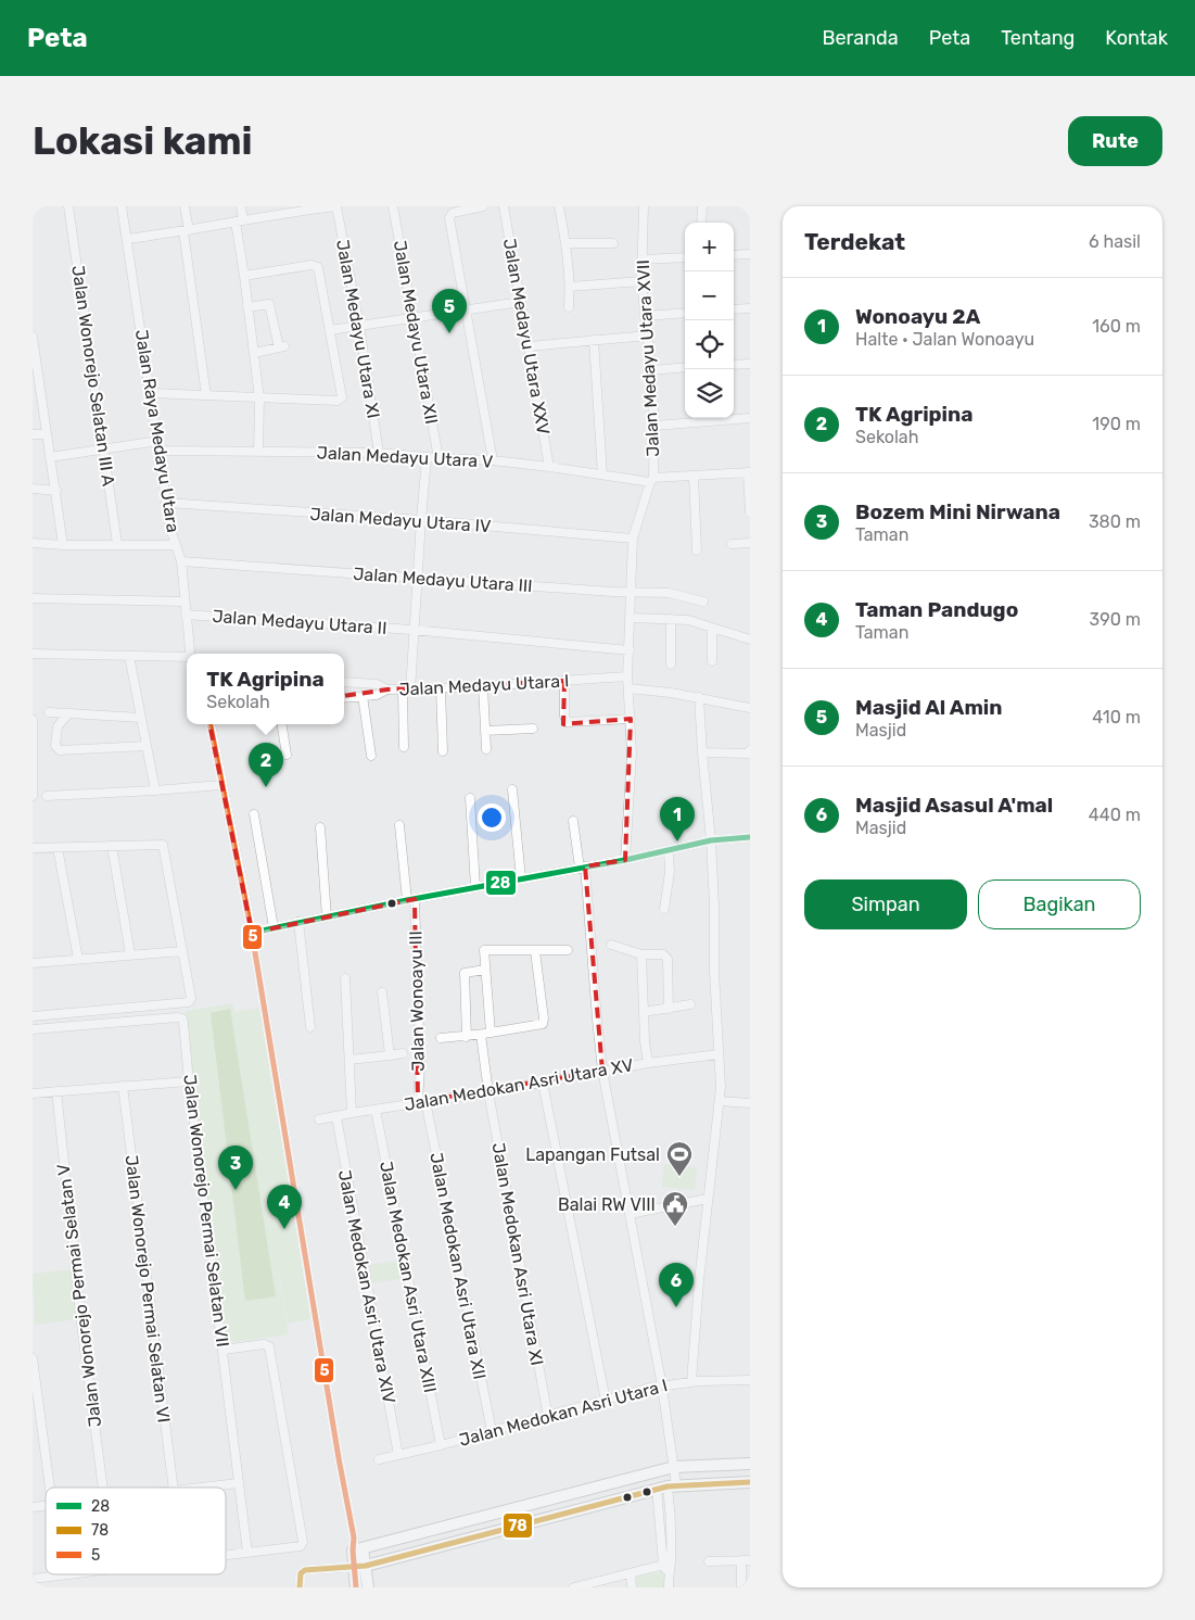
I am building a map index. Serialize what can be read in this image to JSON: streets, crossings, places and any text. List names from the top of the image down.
{
  "streets": {
    "street": [
      "Jalan Medayu Utara XI",
      "Jalan Medayu Utara XII",
      "Jalan Medayu Utara XXV",
      "Jalan Medayu Utara XVII",
      "Jalan Wonorejo Selatan III A",
      "Jalan Raya Medayu Utara",
      "Jalan Medayu Utara V",
      "Jalan Medayu Utara IV",
      "Jalan Medayu Utara III",
      "Jalan Medayu Utara II",
      "Jalan Medayu Utara I",
      "Jalan Wonoayu III",
      "Jalan Medokan Asri Utara XV",
      "Jalan Wonorejo Permai Selatan VII",
      "Jalan Medokan Asri Utara XI",
      "Jalan Medokan Asri Utara XII",
      "Jalan Medokan Asri Utara XIII",
      "Jalan Medokan Asri Utara XIV",
      "Jalan Wonorejo Permai Selatan VI",
      "Jalan Wonorejo Permai Selatan V",
      "Jalan Medokan Asri Utara I"
    ]
  },
  "crossings": [
    ["Jalan Medayu Utara XI", "Jalan Medayu Utara V"],
    ["Jalan Medayu Utara XII", "Jalan Medayu Utara V"],
    ["Jalan Medayu Utara XXV", "Jalan Medayu Utara V"],
    ["Jalan Medayu Utara XVII", "Jalan Medayu Utara V"],
    ["Jalan Wonorejo Selatan III A", "Jalan Medayu Utara V"],
    ["Jalan Raya Medayu Utara", "Jalan Medayu Utara V"],
    ["Jalan Raya Medayu Utara", "Jalan Medayu Utara IV"],
    ["Jalan Raya Medayu Utara", "Jalan Medayu Utara III"],
    ["Jalan Raya Medayu Utara", "Jalan Medayu Utara II"],
    ["Jalan Medayu Utara V", "Jalan Medayu Utara II"],
    ["Jalan Medayu Utara IV", "Jalan Medayu Utara II"],
    ["Jalan Medayu Utara III", "Jalan Medayu Utara II"],
    ["Jalan Medayu Utara II", "Jalan Medayu Utara I"],
    ["Jalan Wonoayu III", "Jalan Medokan Asri Utara XV"],
    ["Jalan Wonoayu III", "Jalan Medokan Asri Utara XII"],
    ["Jalan Medokan Asri Utara XV", "Jalan Medokan Asri Utara XI"],
    ["Jalan Medokan Asri Utara XV", "Jalan Medokan Asri Utara XII"],
    ["Jalan Medokan Asri Utara XV", "Jalan Medokan Asri Utara XIII"],
    ["Jalan Medokan Asri Utara XV", "Jalan Medokan Asri Utara XIV"],
    ["Jalan Medokan Asri Utara XI", "Jalan Medokan Asri Utara I"],
    ["Jalan Medokan Asri Utara XII", "Jalan Medokan Asri Utara I"],
    ["Jalan Medokan Asri Utara XIII", "Jalan Medokan Asri Utara I"],
    ["Jalan Medokan Asri Utara XIV", "Jalan Medokan Asri Utara I"]
  ],
  "places": {
    "sports": ["Lapangan Futsal"],
    "public building": ["Balai RW VIII"]
  },
  "lines": ["transit line 5", "transit line 28", "transit line 78"],
  "legend": ["28", "78", "5"],
  "page": {
    "header": "Peta",
    "nav": [
      "Beranda",
      "Peta",
      "Tentang",
      "Kontak"
    ],
    "buttons": [
      "Rute",
      ["Simpan", "Bagikan"]
    ],
    "title": "Lokasi kami",
    "heading": ["Terdekat", "6 hasil"],
    "map_buttons": ["+", "−"],
    "list": [
      {
        "mark": "1",
        "name": "Wonoayu 2A",
        "note": "Halte · Jalan Wonoayu",
        "value": "160 m"
      },
      {
        "mark": "2",
        "name": "TK Agripina",
        "note": "Sekolah",
        "value": "190 m"
      },
      {
        "mark": "3",
        "name": "Bozem Mini Nirwana",
        "note": "Taman",
        "value": "380 m"
      },
      {
        "mark": "4",
        "name": "Taman Pandugo",
        "note": "Taman",
        "value": "390 m"
      },
      {
        "mark": "5",
        "name": "Masjid Al Amin",
        "note": "Masjid",
        "value": "410 m"
      },
      {
        "mark": "6",
        "name": "Masjid Asasul A'mal",
        "note": "Masjid",
        "value": "440 m"
      }
    ],
    "pins": [
      "5",
      "2",
      "1",
      "3",
      "4",
      "6"
    ],
    "popup": ["TK Agripina", "Sekolah"]
  }
}
